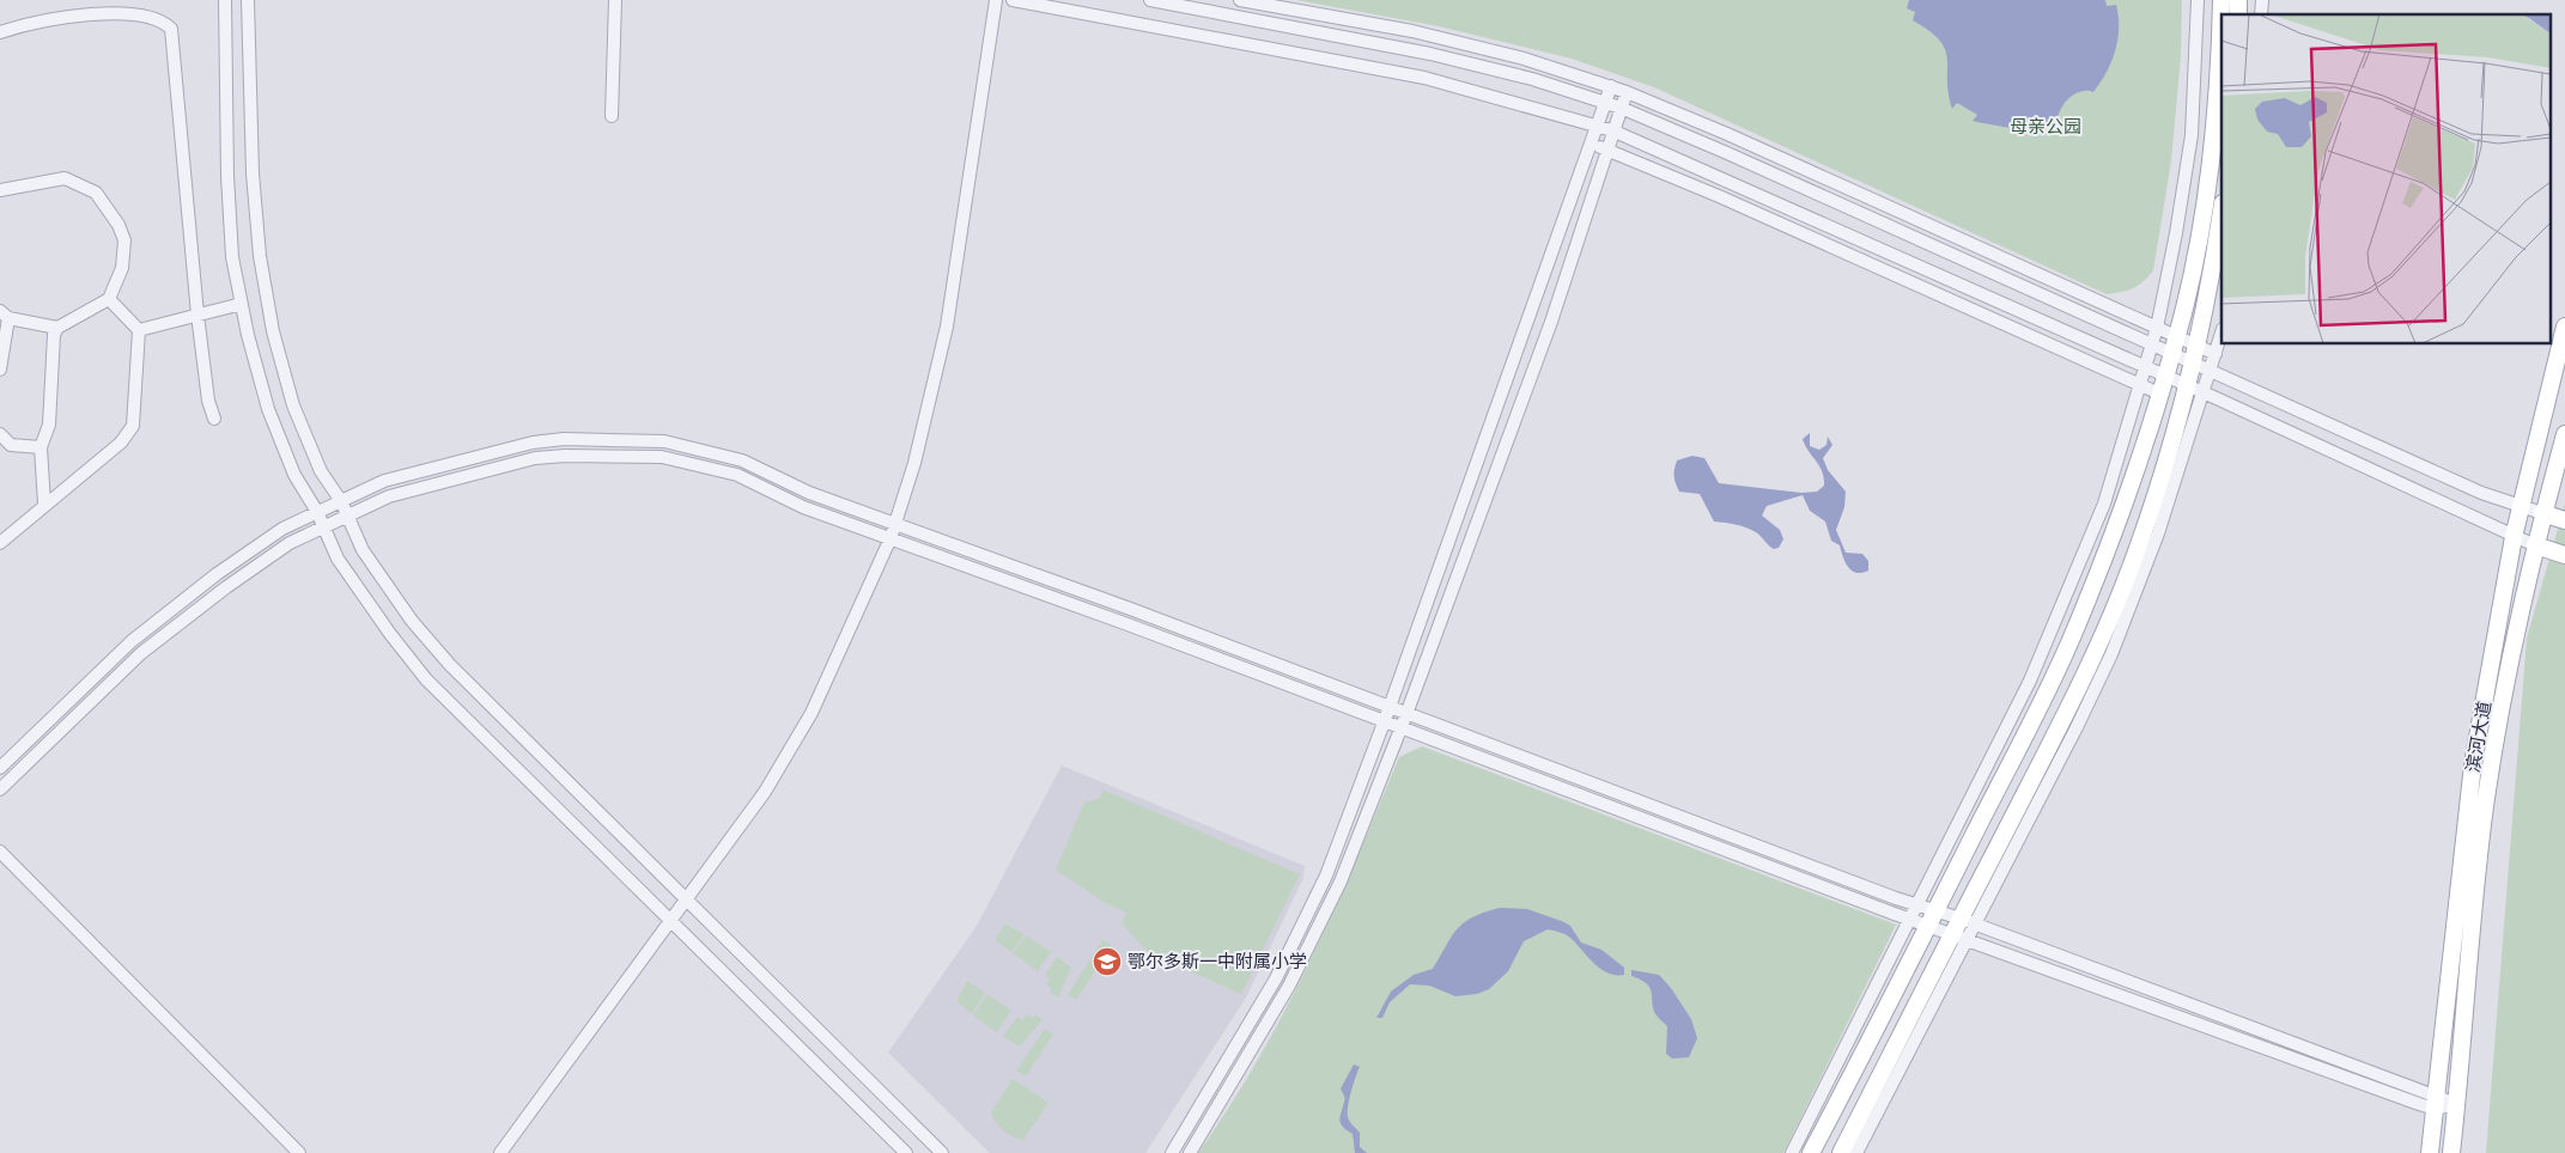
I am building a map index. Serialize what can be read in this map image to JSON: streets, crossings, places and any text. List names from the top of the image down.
{
  "streets": {
    "main road": ["滨河大道"]
  },
  "parks": ["母亲公园"],
  "places": {
    "school or university": ["鄂尔多斯一中附属小学"]
  }
}
